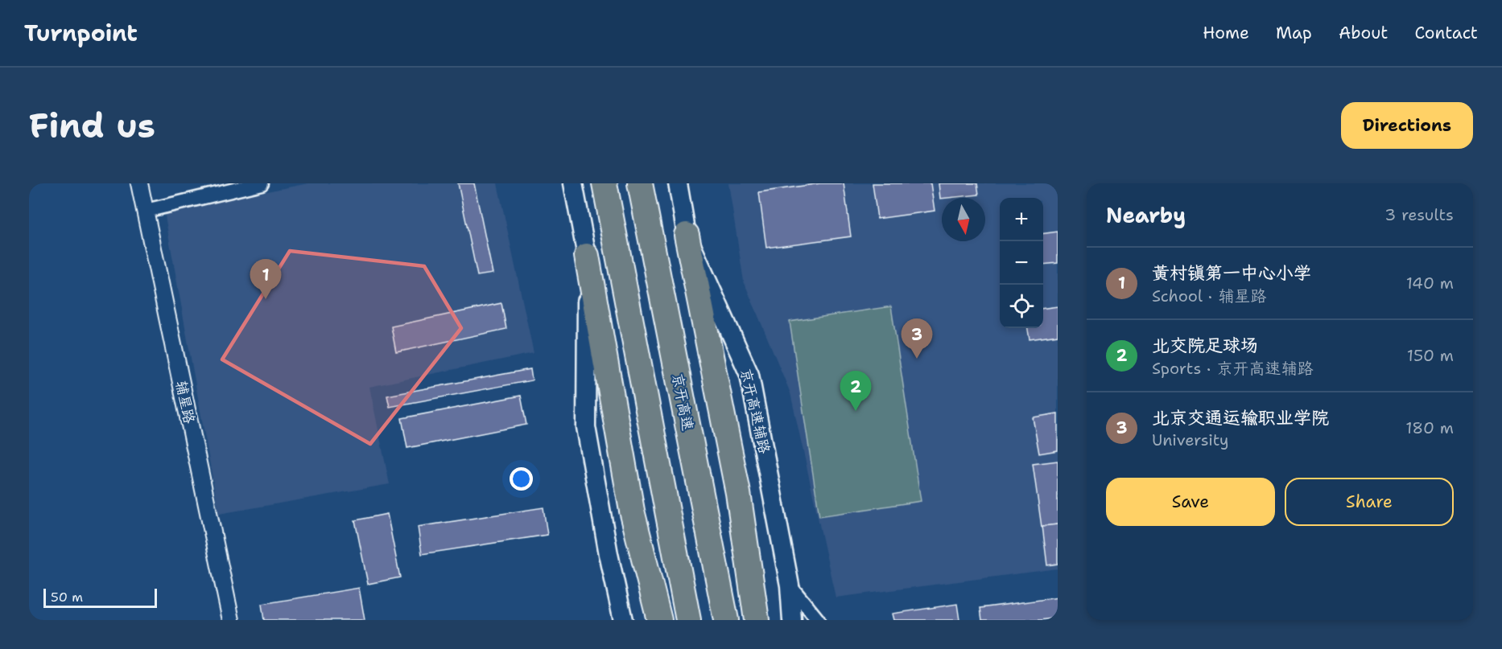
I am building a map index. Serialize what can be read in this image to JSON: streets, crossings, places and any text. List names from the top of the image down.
{
  "streets": {
    "highway": ["京开高速"],
    "main road": ["京开高速辅路"],
    "street": ["辅星路"]
  },
  "scale_bar": "50 m",
  "north": "bottom",
  "page": {
    "header": "Turnpoint",
    "nav": [
      "Home",
      "Map",
      "About",
      "Contact"
    ],
    "buttons": [
      "Directions",
      ["Save", "Share"]
    ],
    "title": "Find us",
    "heading": ["Nearby", "3 results"],
    "map_buttons": ["+", "−"],
    "list": [
      {
        "mark": "1",
        "name": "黄村镇第一中心小学",
        "note": "School · 辅星路",
        "value": "140 m"
      },
      {
        "mark": "2",
        "name": "北交院足球场",
        "note": "Sports · 京开高速辅路",
        "value": "150 m"
      },
      {
        "mark": "3",
        "name": "北京交通运输职业学院",
        "note": "University",
        "value": "180 m"
      }
    ],
    "pins": ["1", "3", "2"],
    "scale": "50 m"
  }
}
